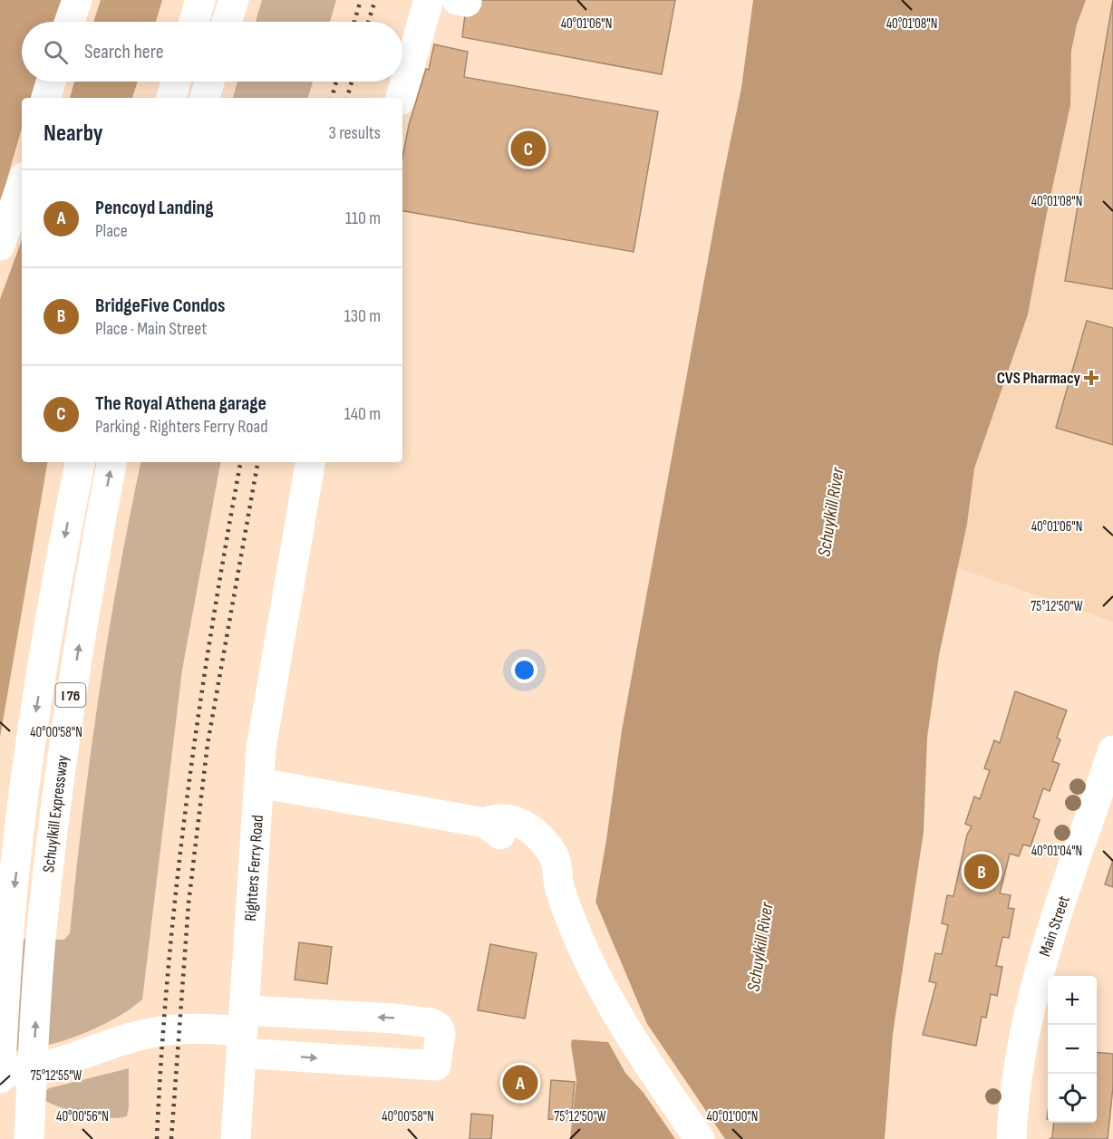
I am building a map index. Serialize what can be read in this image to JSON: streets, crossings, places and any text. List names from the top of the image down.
{
  "streets": {
    "main road": [
      "I 76",
      "Schuylkill Expressway",
      "Righters Ferry Road",
      "Main Street"
    ]
  },
  "water": ["Schuylkill River"],
  "places": {
    "health": ["CVS Pharmacy"]
  },
  "page": {
    "search": "Search here",
    "heading": ["Nearby", "3 results"],
    "pins": ["C", "B", "A"],
    "list": [
      {
        "mark": "A",
        "name": "Pencoyd Landing",
        "note": "Place",
        "value": "110 m"
      },
      {
        "mark": "B",
        "name": "BridgeFive Condos",
        "note": "Place · Main Street",
        "value": "130 m"
      },
      {
        "mark": "C",
        "name": "The Royal Athena garage",
        "note": "Parking · Righters Ferry Road",
        "value": "140 m"
      }
    ],
    "map_buttons": ["+", "−"]
  },
  "coordinates": [
    "40°01'06\"N",
    "40°01'08\"N",
    "75°12'50\"W",
    "40°00'58\"N",
    "40°01'04\"N",
    "75°12'55\"W",
    "40°00'56\"N",
    "40°01'00\"N"
  ]
}
